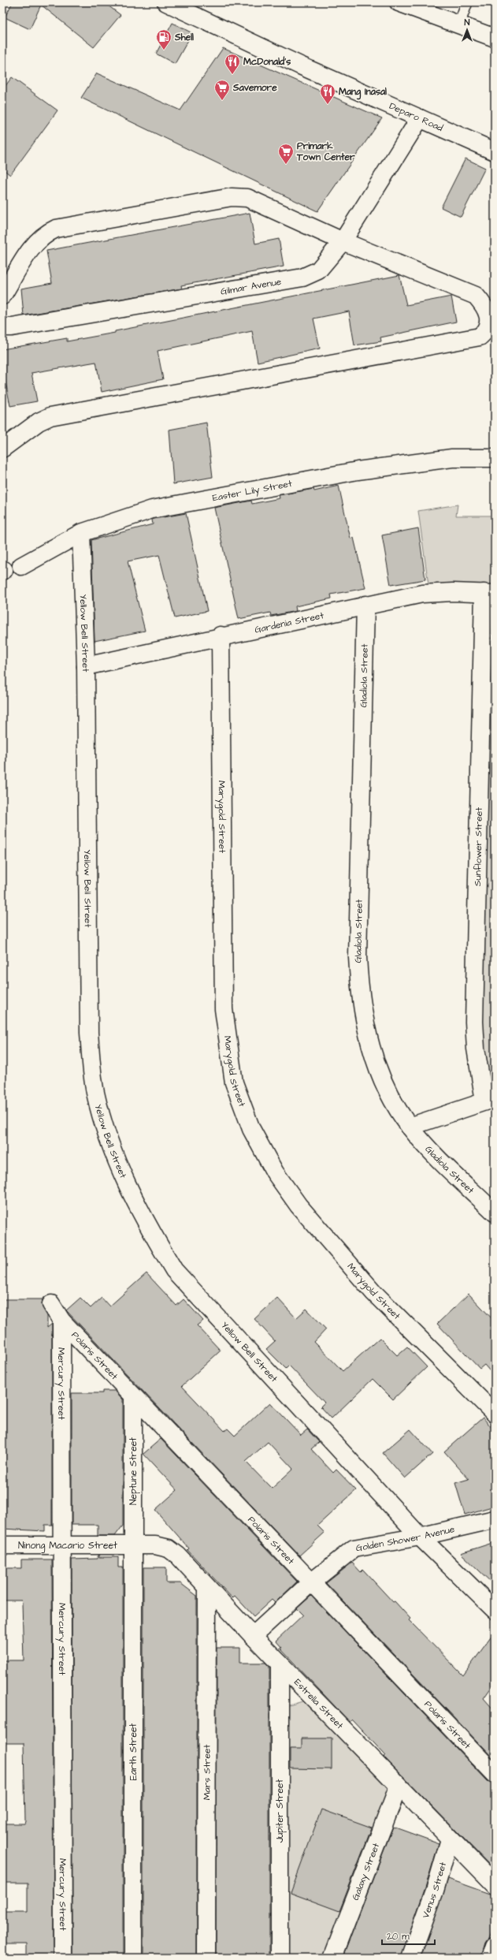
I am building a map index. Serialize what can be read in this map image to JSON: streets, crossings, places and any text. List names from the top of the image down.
{
  "streets": {
    "street": [
      "Deparo Road",
      "Gilmar Avenue",
      "Easter Lily Street",
      "Gardenia Street",
      "Yellow Bell Street",
      "Gladiola Street",
      "Marygold Street",
      "Sunflower Street",
      "Polaris Street",
      "Mercury Street",
      "Neptune Street",
      "Golden Shower Avenue",
      "Ninong Macario Street",
      "Estrella Street",
      "Earth Street",
      "Mars Street",
      "Jupiter Street",
      "Galaxy Street",
      "Venus Street"
    ]
  },
  "crossings": [
    ["Deparo Road", "Gilmar Avenue"],
    ["Easter Lily Street", "Yellow Bell Street"],
    ["Gardenia Street", "Yellow Bell Street"],
    ["Gardenia Street", "Gladiola Street"],
    ["Gardenia Street", "Marygold Street"],
    ["Gardenia Street", "Sunflower Street"],
    ["Yellow Bell Street", "Golden Shower Avenue"],
    ["Polaris Street", "Mercury Street"],
    ["Polaris Street", "Neptune Street"],
    ["Polaris Street", "Golden Shower Avenue"],
    ["Mercury Street", "Ninong Macario Street"],
    ["Neptune Street", "Ninong Macario Street"],
    ["Neptune Street", "Estrella Street"],
    ["Neptune Street", "Earth Street"],
    ["Golden Shower Avenue", "Estrella Street"],
    ["Ninong Macario Street", "Estrella Street"],
    ["Ninong Macario Street", "Earth Street"],
    ["Estrella Street", "Earth Street"],
    ["Estrella Street", "Mars Street"],
    ["Estrella Street", "Jupiter Street"],
    ["Estrella Street", "Galaxy Street"],
    ["Estrella Street", "Venus Street"]
  ],
  "places": {
    "fuel station": ["Shell"],
    "restaurant": ["McDonald's", "Mang Inasal"],
    "supermarket": ["Savemore", "Primark Town Center"]
  },
  "scale_bar": "20 m",
  "north": "top"
}
